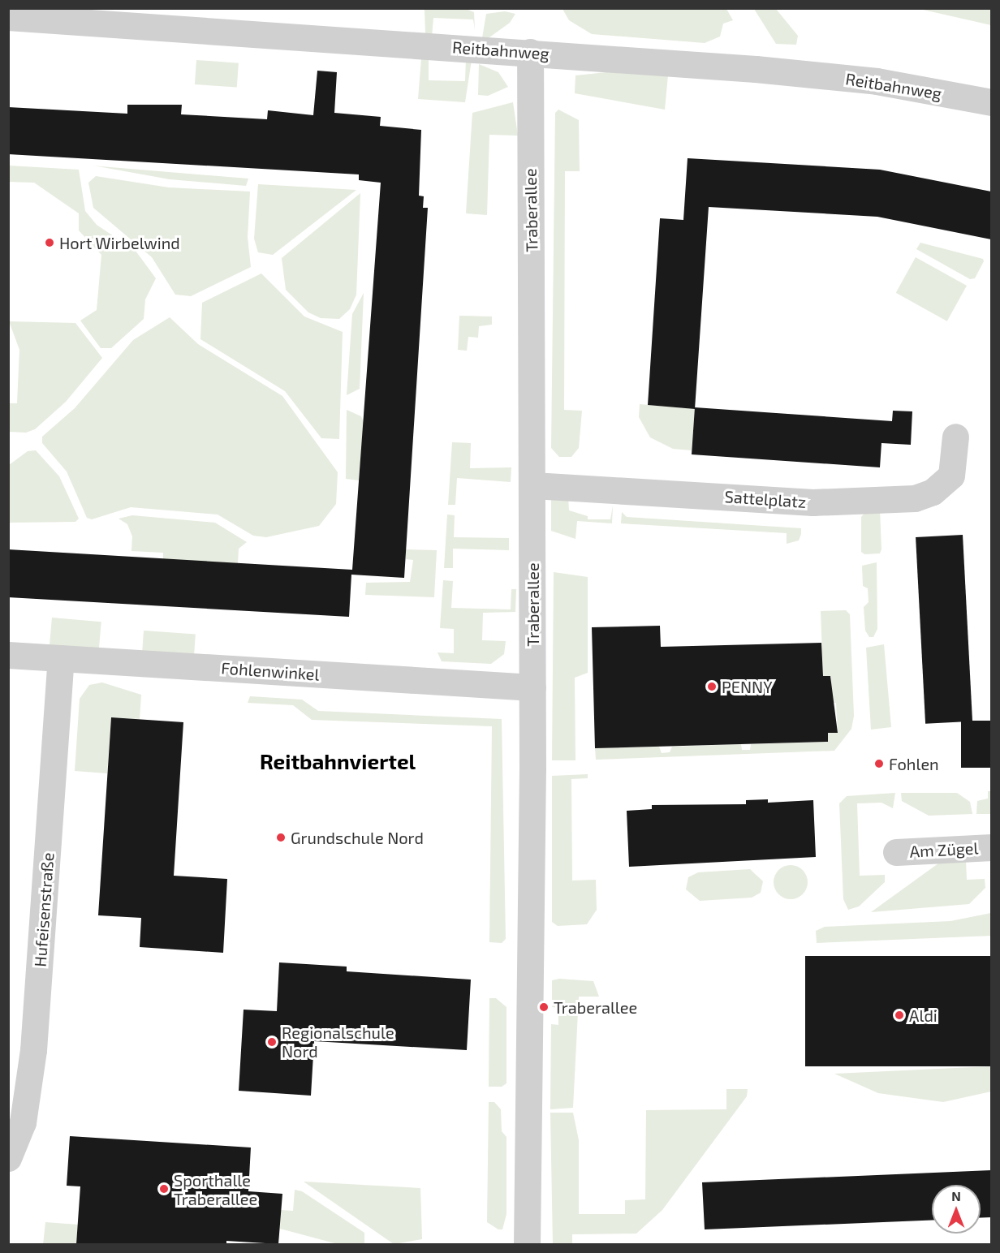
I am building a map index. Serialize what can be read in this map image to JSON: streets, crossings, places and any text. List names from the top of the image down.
{
  "streets": {
    "street": [
      "Reitbahnweg",
      "Traberallee",
      "Sattelplatz",
      "Fohlenwinkel",
      "Am Zügel",
      "Hufeisenstraße"
    ]
  },
  "crossings": [
    ["Reitbahnweg", "Traberallee"],
    ["Traberallee", "Sattelplatz"],
    ["Traberallee", "Fohlenwinkel"],
    ["Fohlenwinkel", "Hufeisenstraße"]
  ],
  "districts": ["Reitbahnviertel"],
  "places": [
    "Hort Wirbelwind",
    "PENNY",
    "Fohlen",
    "Grundschule Nord",
    "Traberallee",
    "Aldi",
    "Regionalschule Nord",
    "Sporthalle Traberallee"
  ],
  "north": "top"
}
